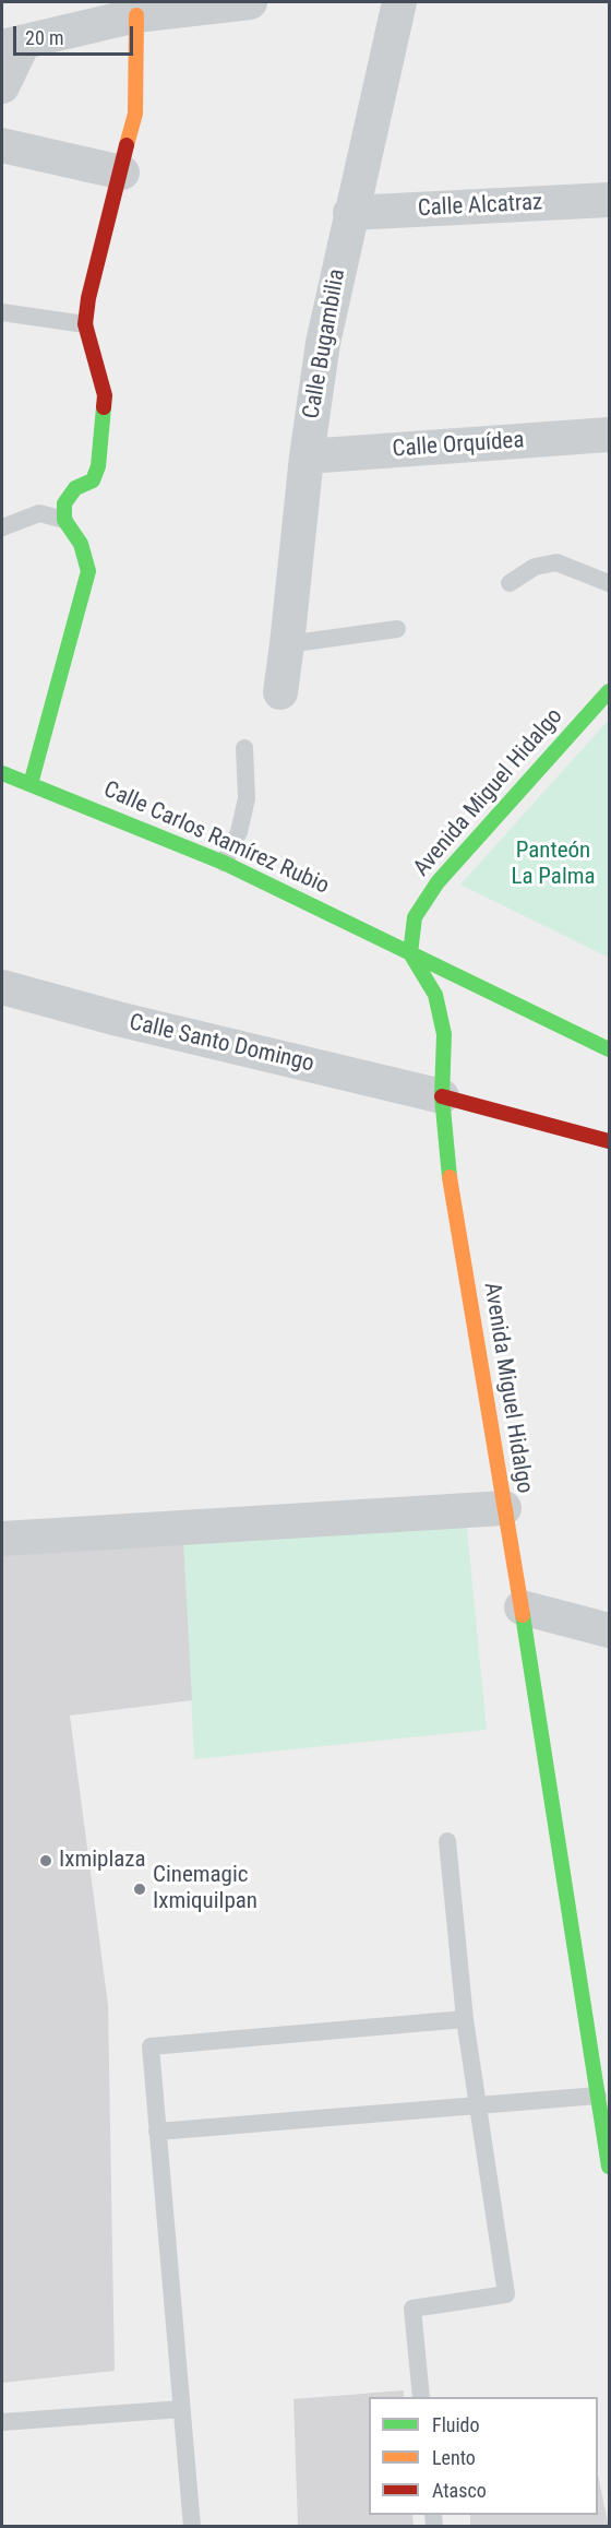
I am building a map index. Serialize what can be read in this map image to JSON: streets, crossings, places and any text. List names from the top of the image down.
{
  "streets": {
    "street": [
      "Calle Alcatraz",
      "Calle Bugambilia",
      "Calle Orquídea",
      "Avenida Miguel Hidalgo",
      "Calle Carlos Ramírez Rubio",
      "Calle Santo Domingo"
    ]
  },
  "crossings": [
    ["Calle Alcatraz", "Calle Bugambilia"],
    ["Calle Bugambilia", "Calle Orquídea"],
    ["Avenida Miguel Hidalgo", "Calle Carlos Ramírez Rubio"],
    ["Avenida Miguel Hidalgo", "Calle Santo Domingo"]
  ],
  "parks": ["Panteón La Palma"],
  "places": ["Ixmiplaza", "Cinemagic Ixmiquilpan"],
  "legend": ["Fluido", "Lento", "Atasco"],
  "scale_bar": "20 m"
}
